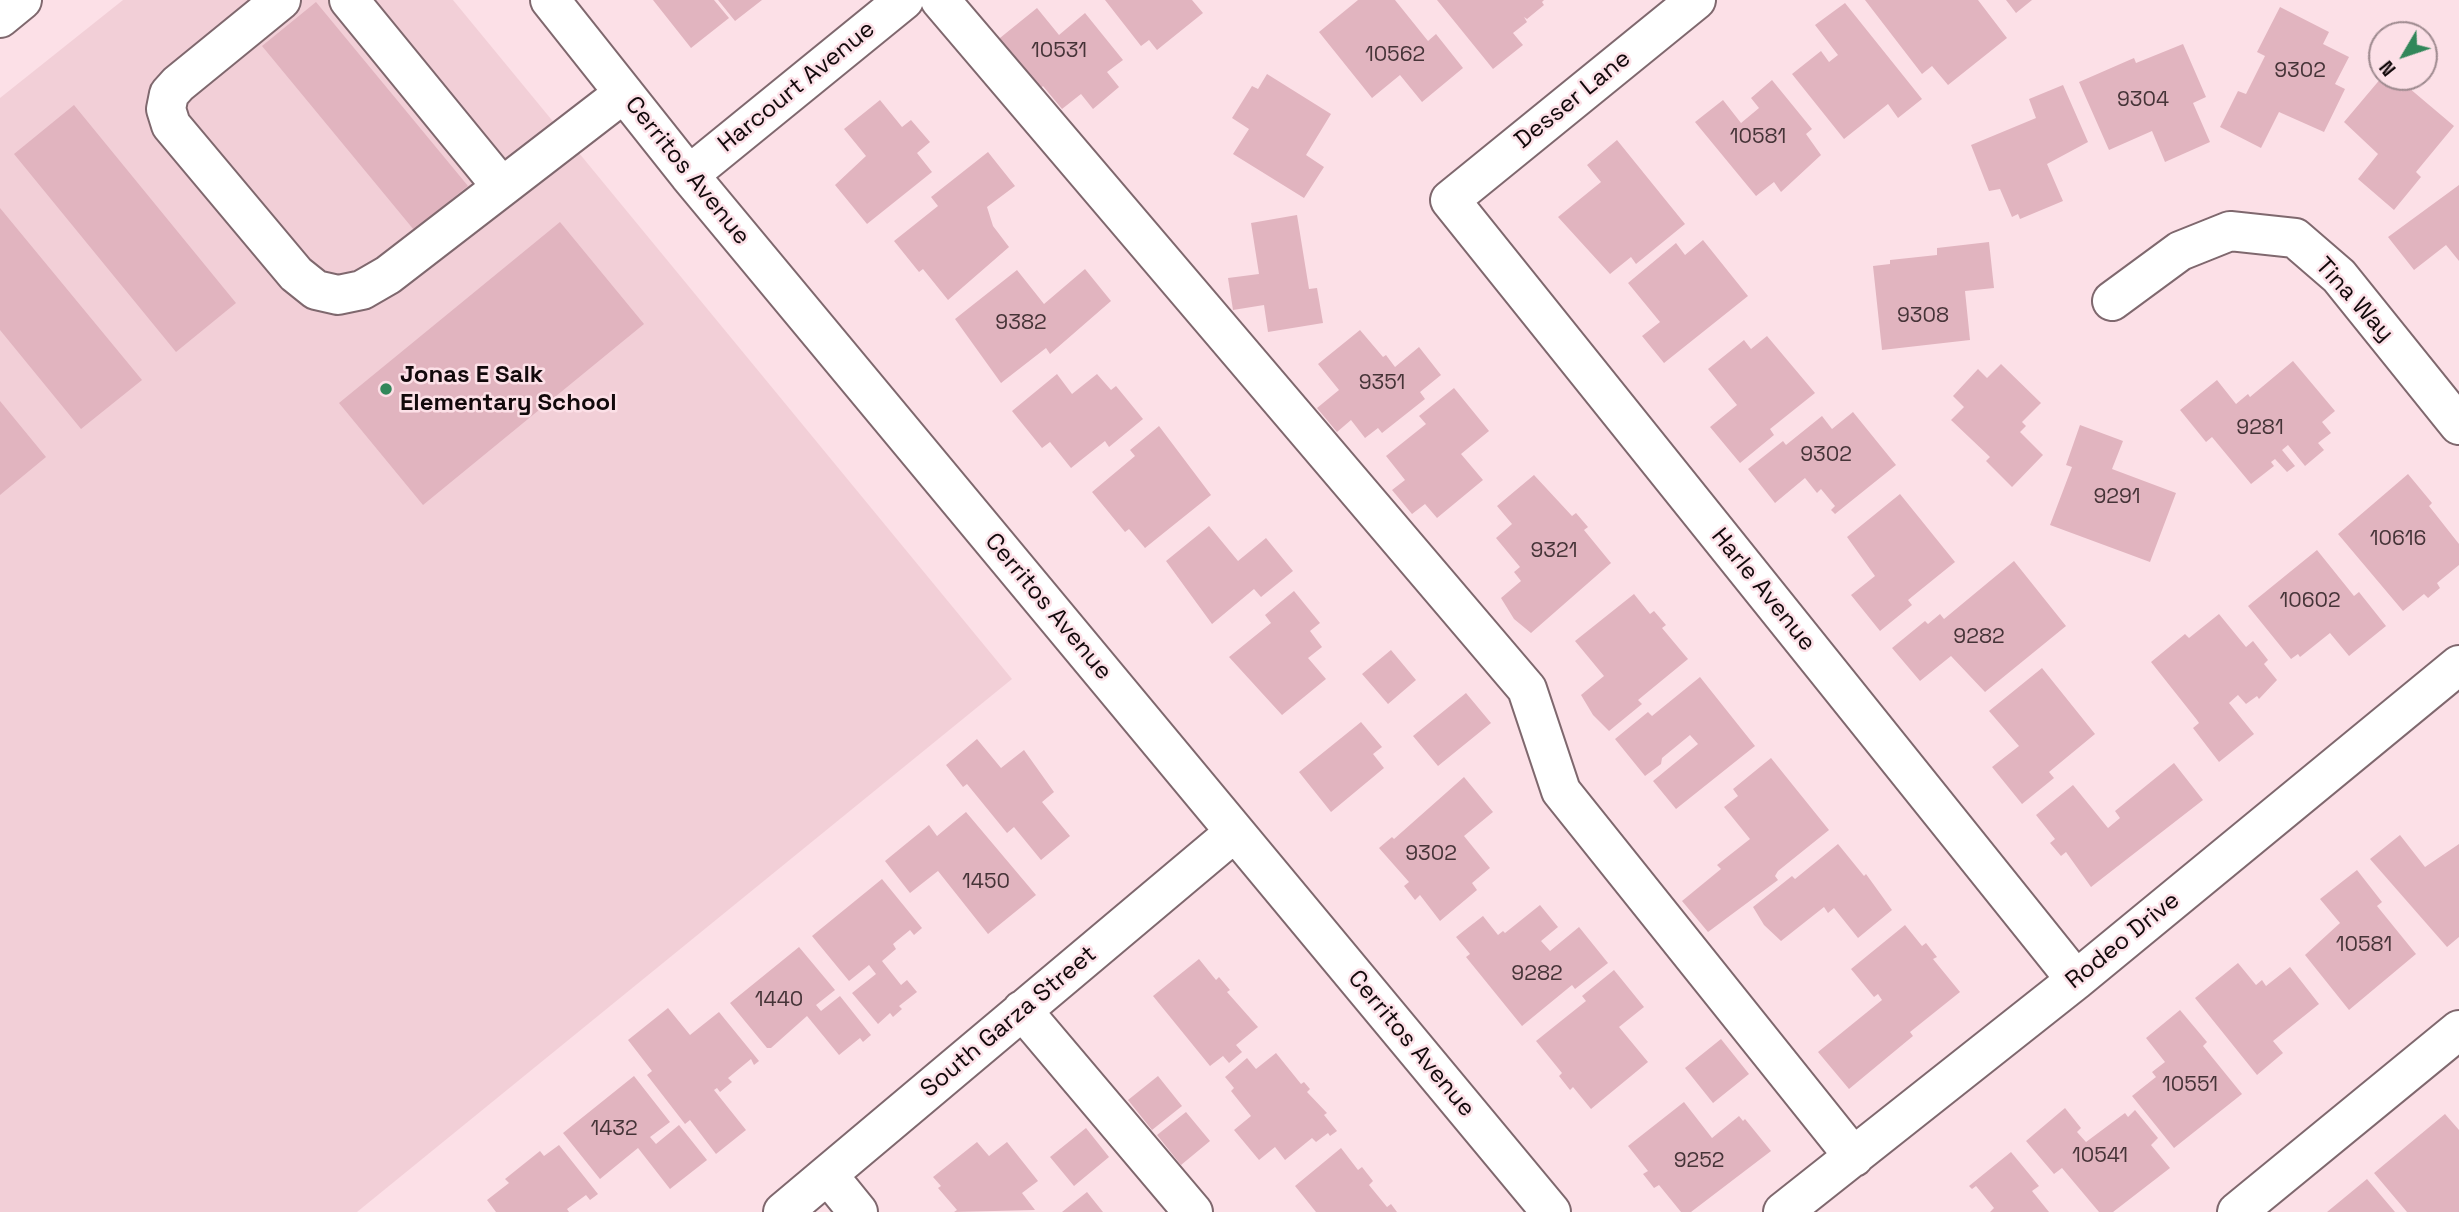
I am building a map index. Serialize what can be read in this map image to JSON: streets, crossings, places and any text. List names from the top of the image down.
{
  "streets": {
    "street": [
      "Harcourt Avenue",
      "Desser Lane",
      "Cerritos Avenue",
      "Tina Way",
      "Harle Avenue",
      "Rodeo Drive",
      "South Garza Street"
    ]
  },
  "crossings": [
    ["Harcourt Avenue", "Cerritos Avenue"],
    ["Desser Lane", "Harle Avenue"],
    ["Cerritos Avenue", "South Garza Street"],
    ["Harle Avenue", "Rodeo Drive"]
  ],
  "places": ["Jonas E Salk Elementary School"],
  "house_numbers": [
    "10531",
    "10562",
    "9302",
    "9304",
    "10581",
    "9308",
    "9382",
    "9351",
    "9281",
    "9302",
    "9291",
    "10616",
    "9321",
    "10602",
    "9282",
    "9302",
    "1450",
    "10581",
    "9282",
    "1440",
    "10551",
    "1432",
    "10541",
    "9252"
  ],
  "north": "bottom left"
}
